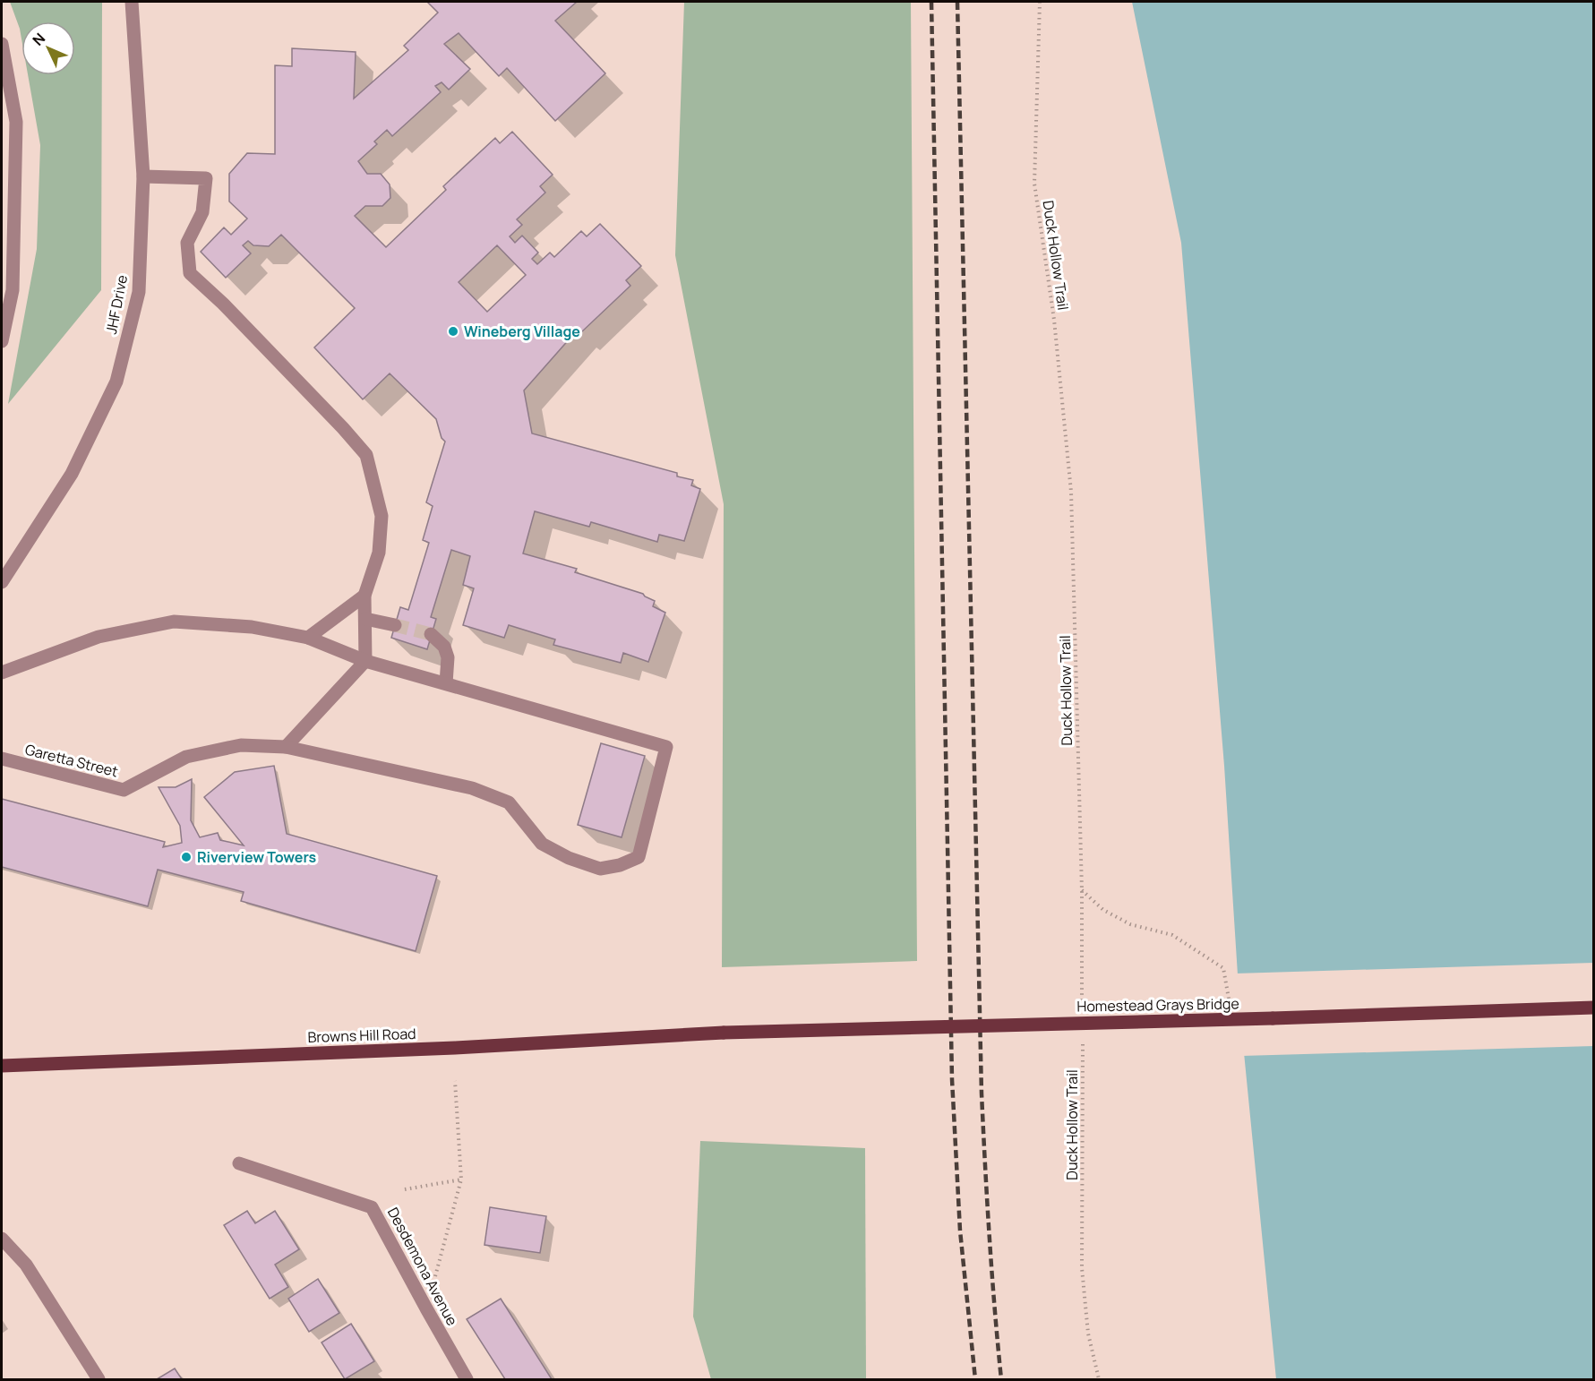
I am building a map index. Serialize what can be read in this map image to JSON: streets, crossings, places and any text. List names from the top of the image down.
{
  "streets": {
    "main road": ["Homestead Grays Bridge", "Browns Hill Road"],
    "street": ["JHF Drive", "Garetta Street", "Desdemona Avenue"],
    "path": ["Duck Hollow Trail"]
  },
  "crossings": [
    ["Homestead Grays Bridge", "Browns Hill Road"]
  ],
  "places": ["Wineberg Village", "Riverview Towers"],
  "north": "top left"
}
